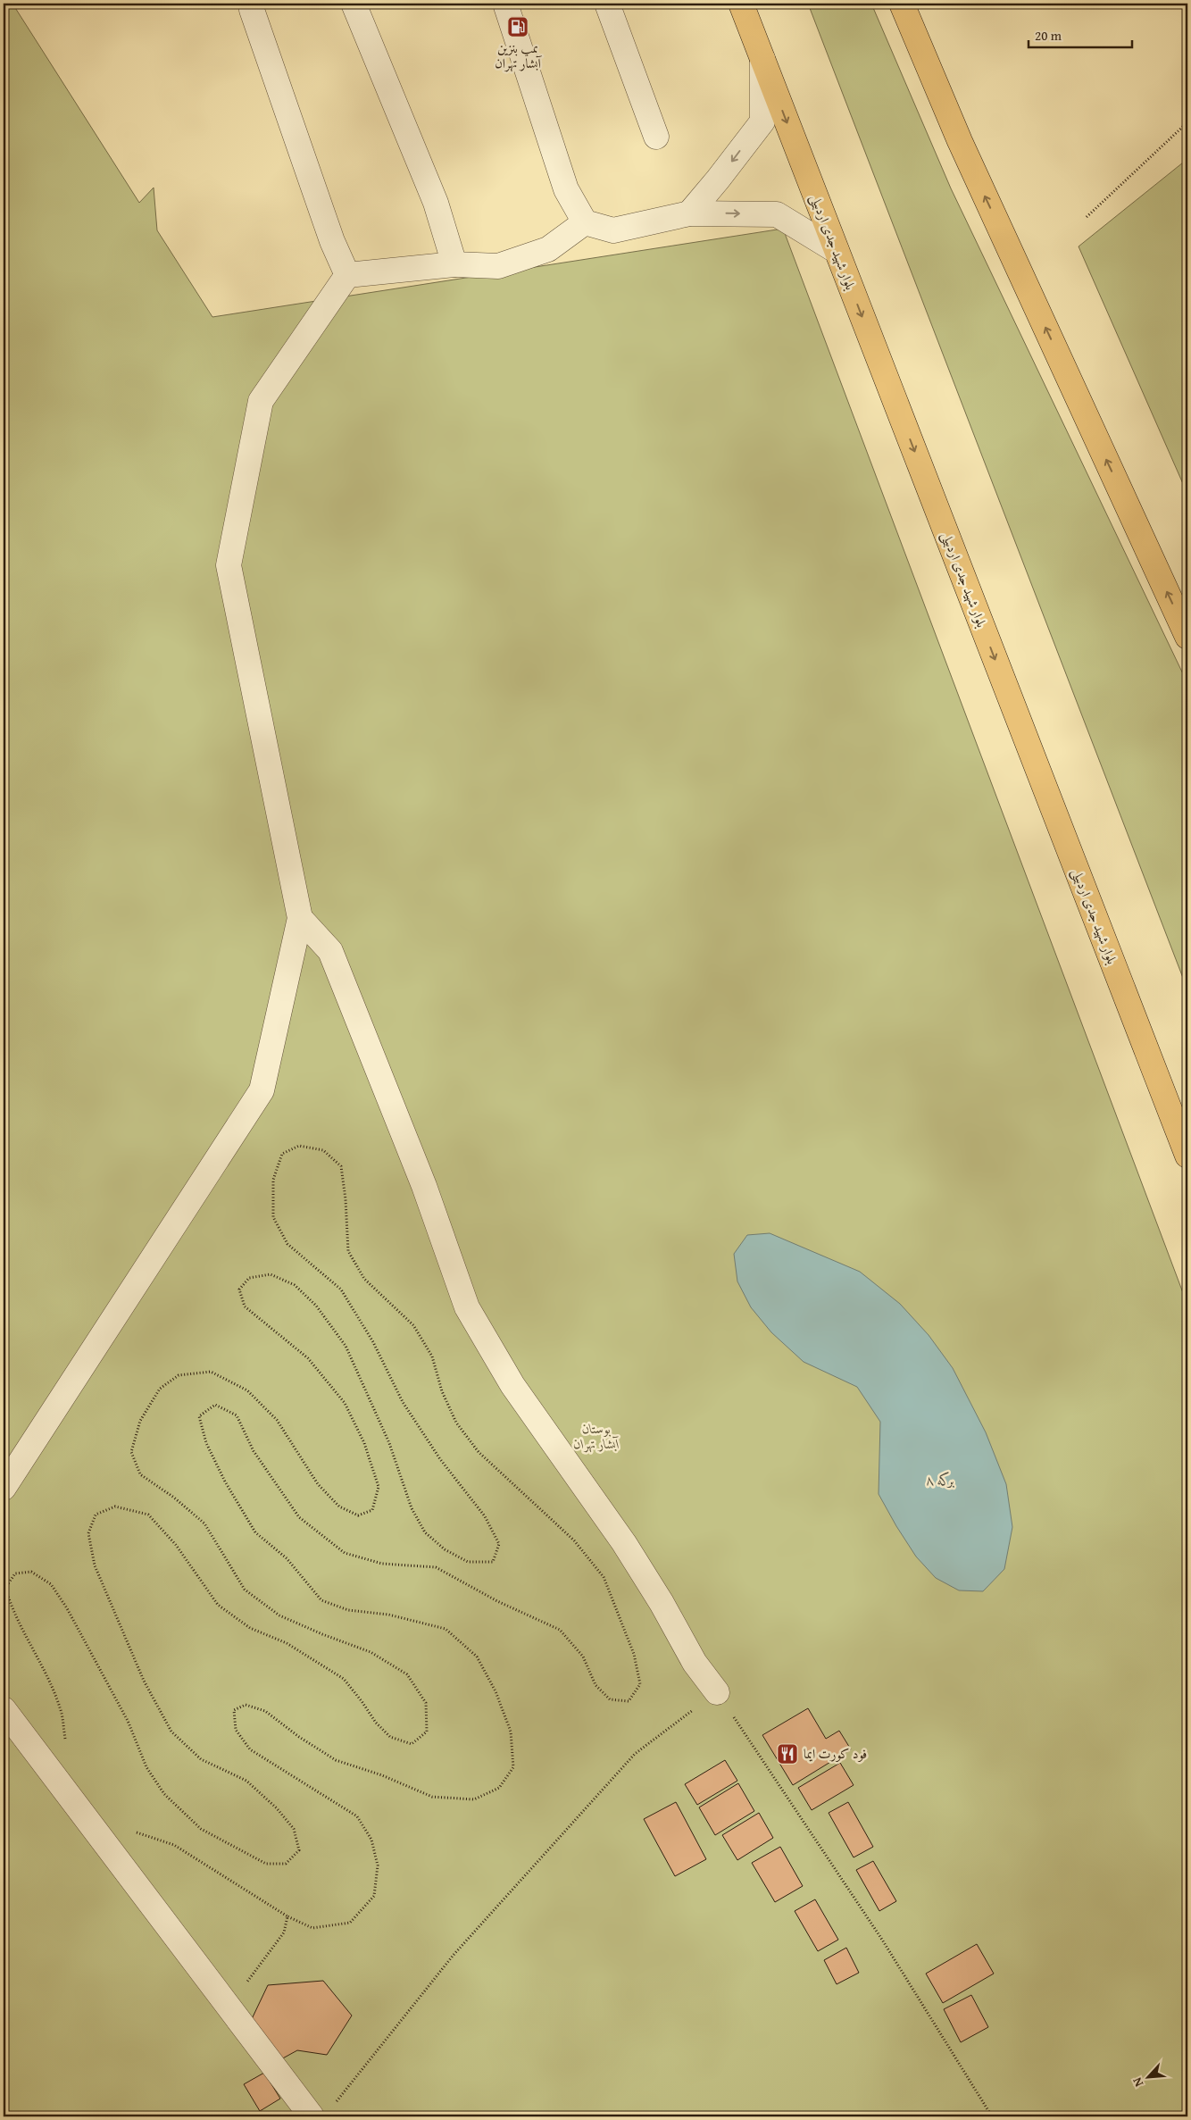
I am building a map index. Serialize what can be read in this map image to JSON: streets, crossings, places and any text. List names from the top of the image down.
{
  "streets": {
    "main road": ["بلوار شهید جدی اردبیلی"]
  },
  "water": ["برکه ۸"],
  "parks": ["بوستان آبشار تهران"],
  "places": {
    "fuel station": ["پمپ بنزین آبشار تهران"],
    "restaurant": ["فود کورت ایما"]
  },
  "scale_bar": "20 m",
  "north": "bottom left"
}
